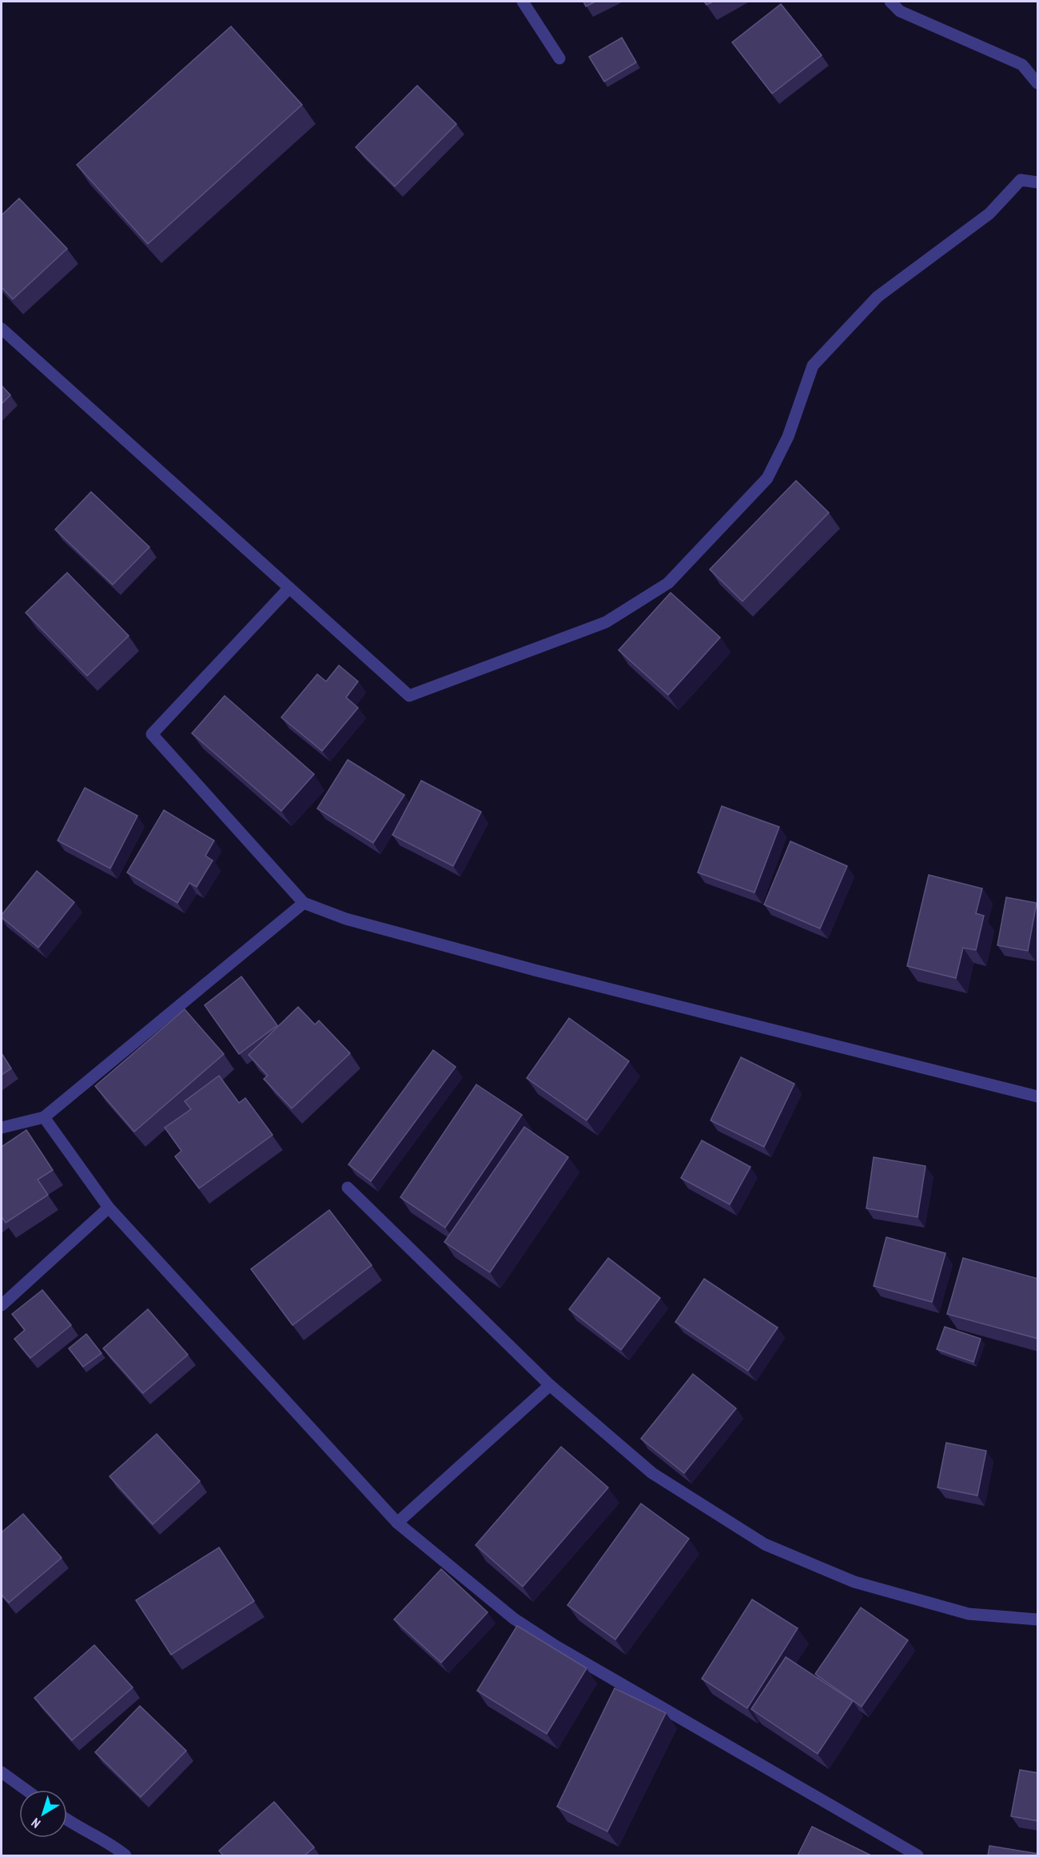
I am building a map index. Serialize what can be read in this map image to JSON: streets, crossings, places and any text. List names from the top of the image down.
{
  "north": "bottom left"
}
